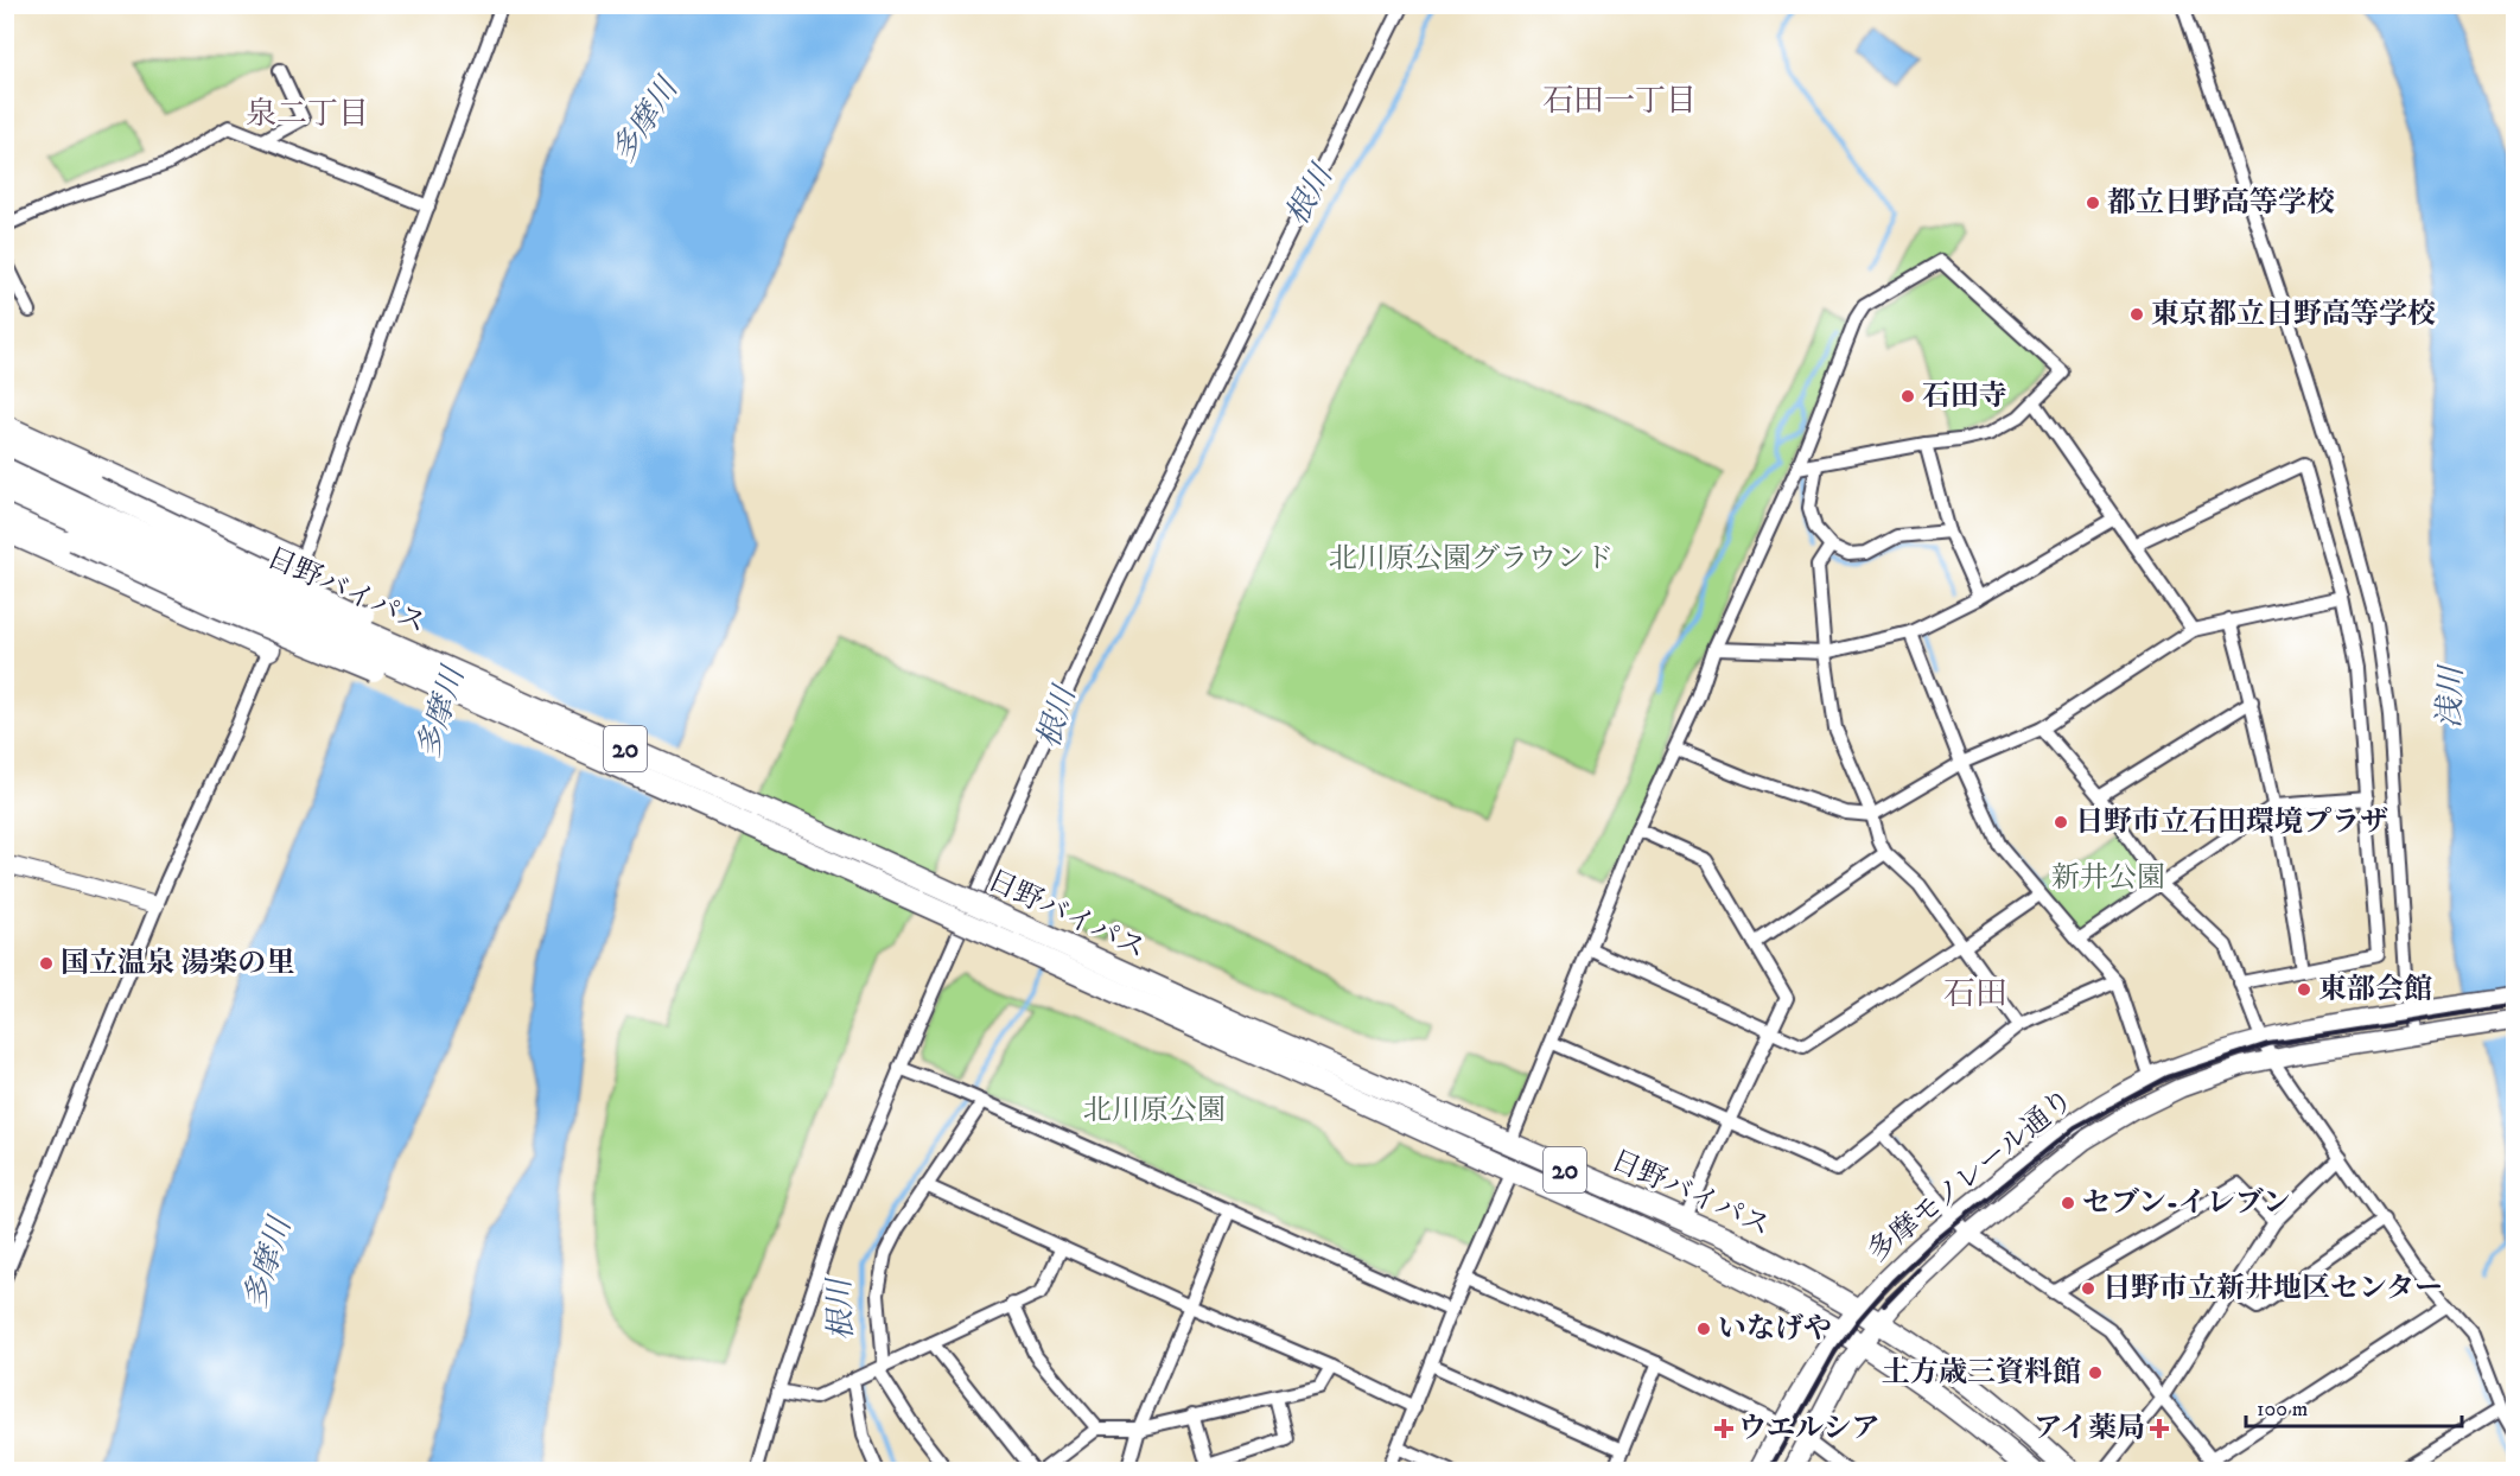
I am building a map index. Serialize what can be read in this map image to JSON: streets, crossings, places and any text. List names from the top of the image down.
{
  "streets": {
    "highway": ["日野バイパス", "20"],
    "main road": ["多摩モノレール通り"]
  },
  "crossings": [
    ["日野バイパス", "多摩モノレール通り"]
  ],
  "districts": ["石田一丁目", "泉二丁目", "石田"],
  "water": ["多摩川", "根川", "浅川"],
  "parks": ["北川原公園グラウンド", "新井公園", "北川原公園"],
  "places": {
    "other": [
      "都立日野高等学校",
      "東京都立日野高等学校",
      "石田寺",
      "日野市立石田環境プラザ",
      "国立温泉 湯楽の里",
      "東部会館",
      "セブン-イレブン",
      "日野市立新井地区センター",
      "いなげや",
      "土方歳三資料館"
    ],
    "health": ["ウエルシア", "アイ薬局"]
  },
  "scale_bar": "100 m"
}
